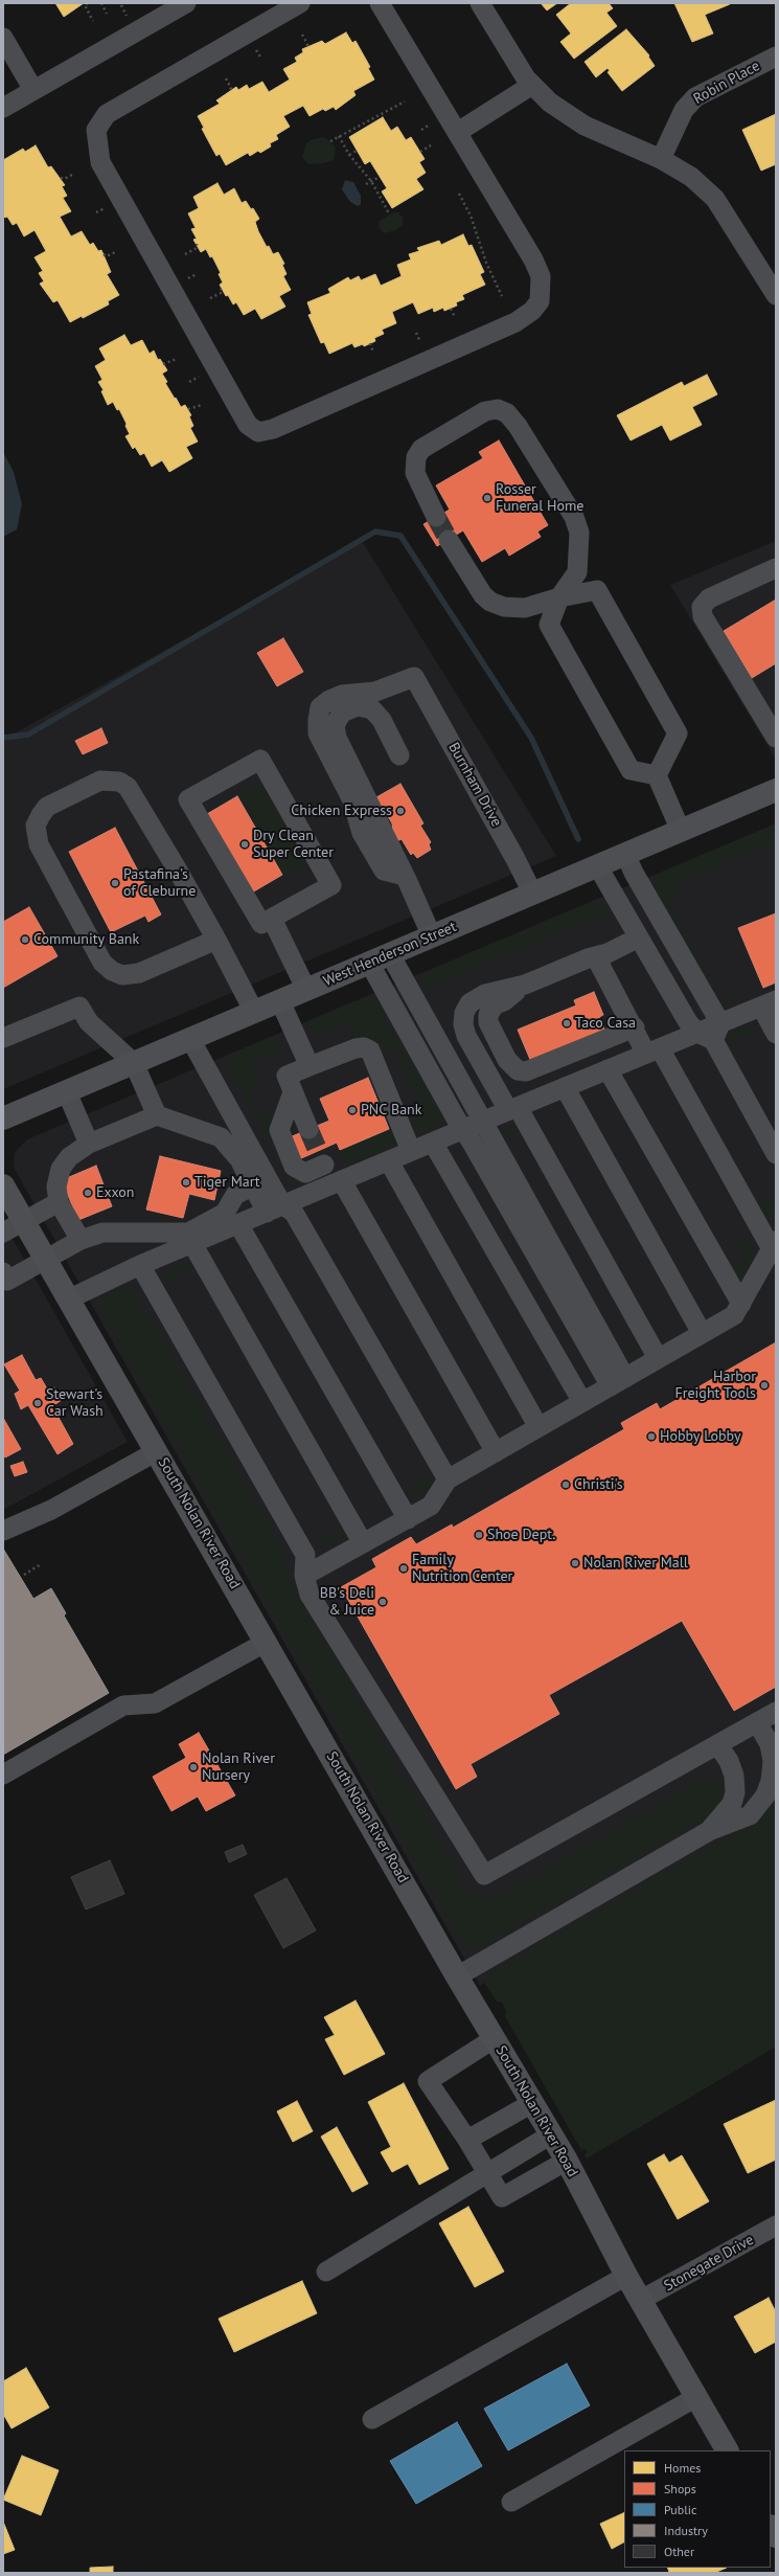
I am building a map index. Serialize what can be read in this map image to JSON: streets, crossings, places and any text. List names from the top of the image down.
{
  "streets": {
    "main road": ["West Henderson Street", "South Nolan River Road"],
    "street": ["Robin Place", "Burnham Drive", "Stonegate Drive"]
  },
  "crossings": [
    ["Burnham Drive", "West Henderson Street"],
    ["South Nolan River Road", "Stonegate Drive"]
  ],
  "places": [
    "Rosser Funeral Home",
    "Chicken Express",
    "Dry Clean Super Center",
    "Pastafina's of Cleburne",
    "Community Bank",
    "Taco Casa",
    "PNC Bank",
    "Tiger Mart",
    "Exxon",
    "Harbor Freight Tools",
    "Stewart's Car Wash",
    "Hobby Lobby",
    "Christi's",
    "Shoe Dept.",
    "Nolan River Mall",
    "Family Nutrition Center",
    "BB's Deli & Juice",
    "Nolan River Nursery"
  ],
  "legend": [
    "Homes",
    "Shops",
    "Public",
    "Industry",
    "Other"
  ]
}
